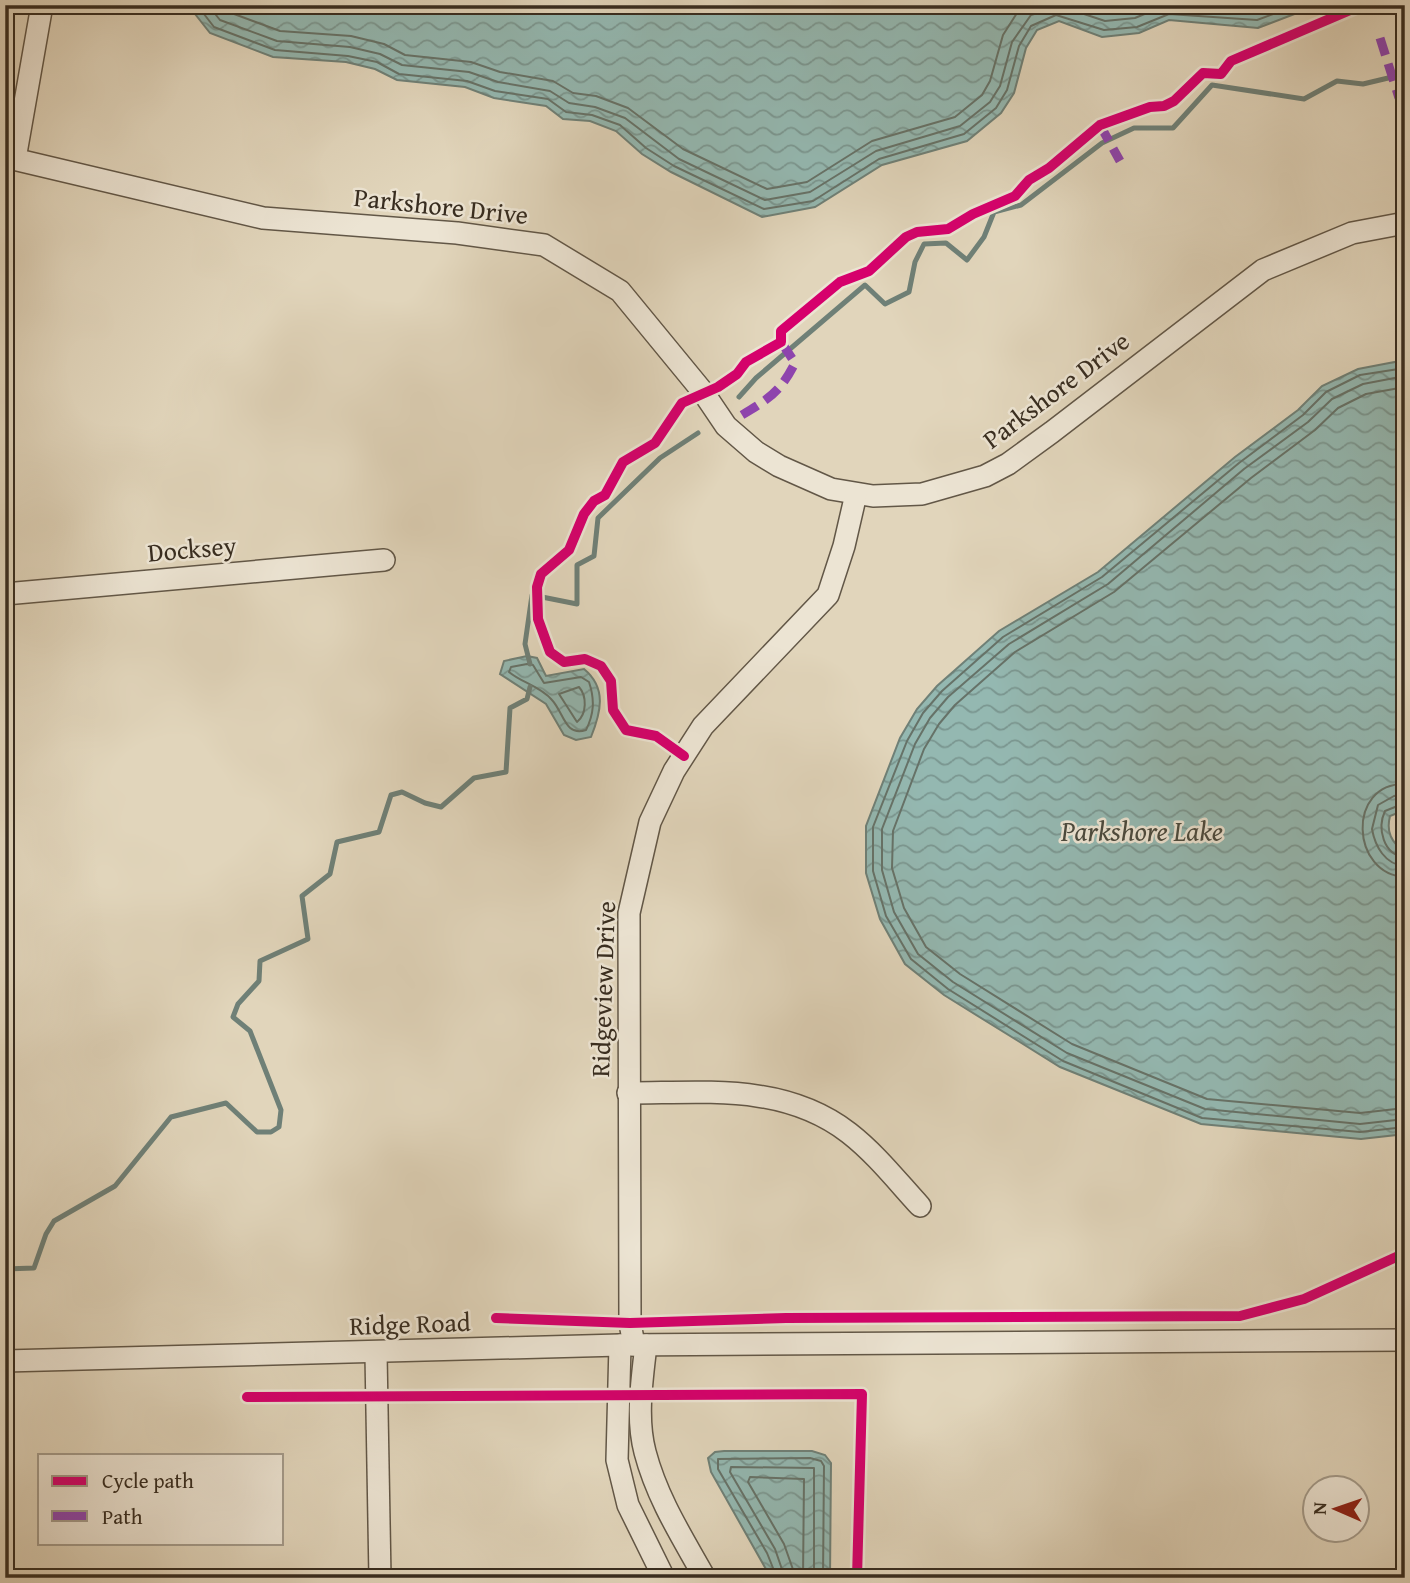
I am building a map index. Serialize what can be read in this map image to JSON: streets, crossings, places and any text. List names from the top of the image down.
{
  "streets": {
    "street": [
      "Parkshore Drive",
      "Docksey",
      "Ridgeview Drive",
      "Ridge Road"
    ]
  },
  "crossings": [
    ["Parkshore Drive", "Ridgeview Drive"],
    ["Ridgeview Drive", "Ridge Road"]
  ],
  "water": ["Parkshore Lake"],
  "legend": ["Cycle path", "Path"],
  "north": "left"
}
